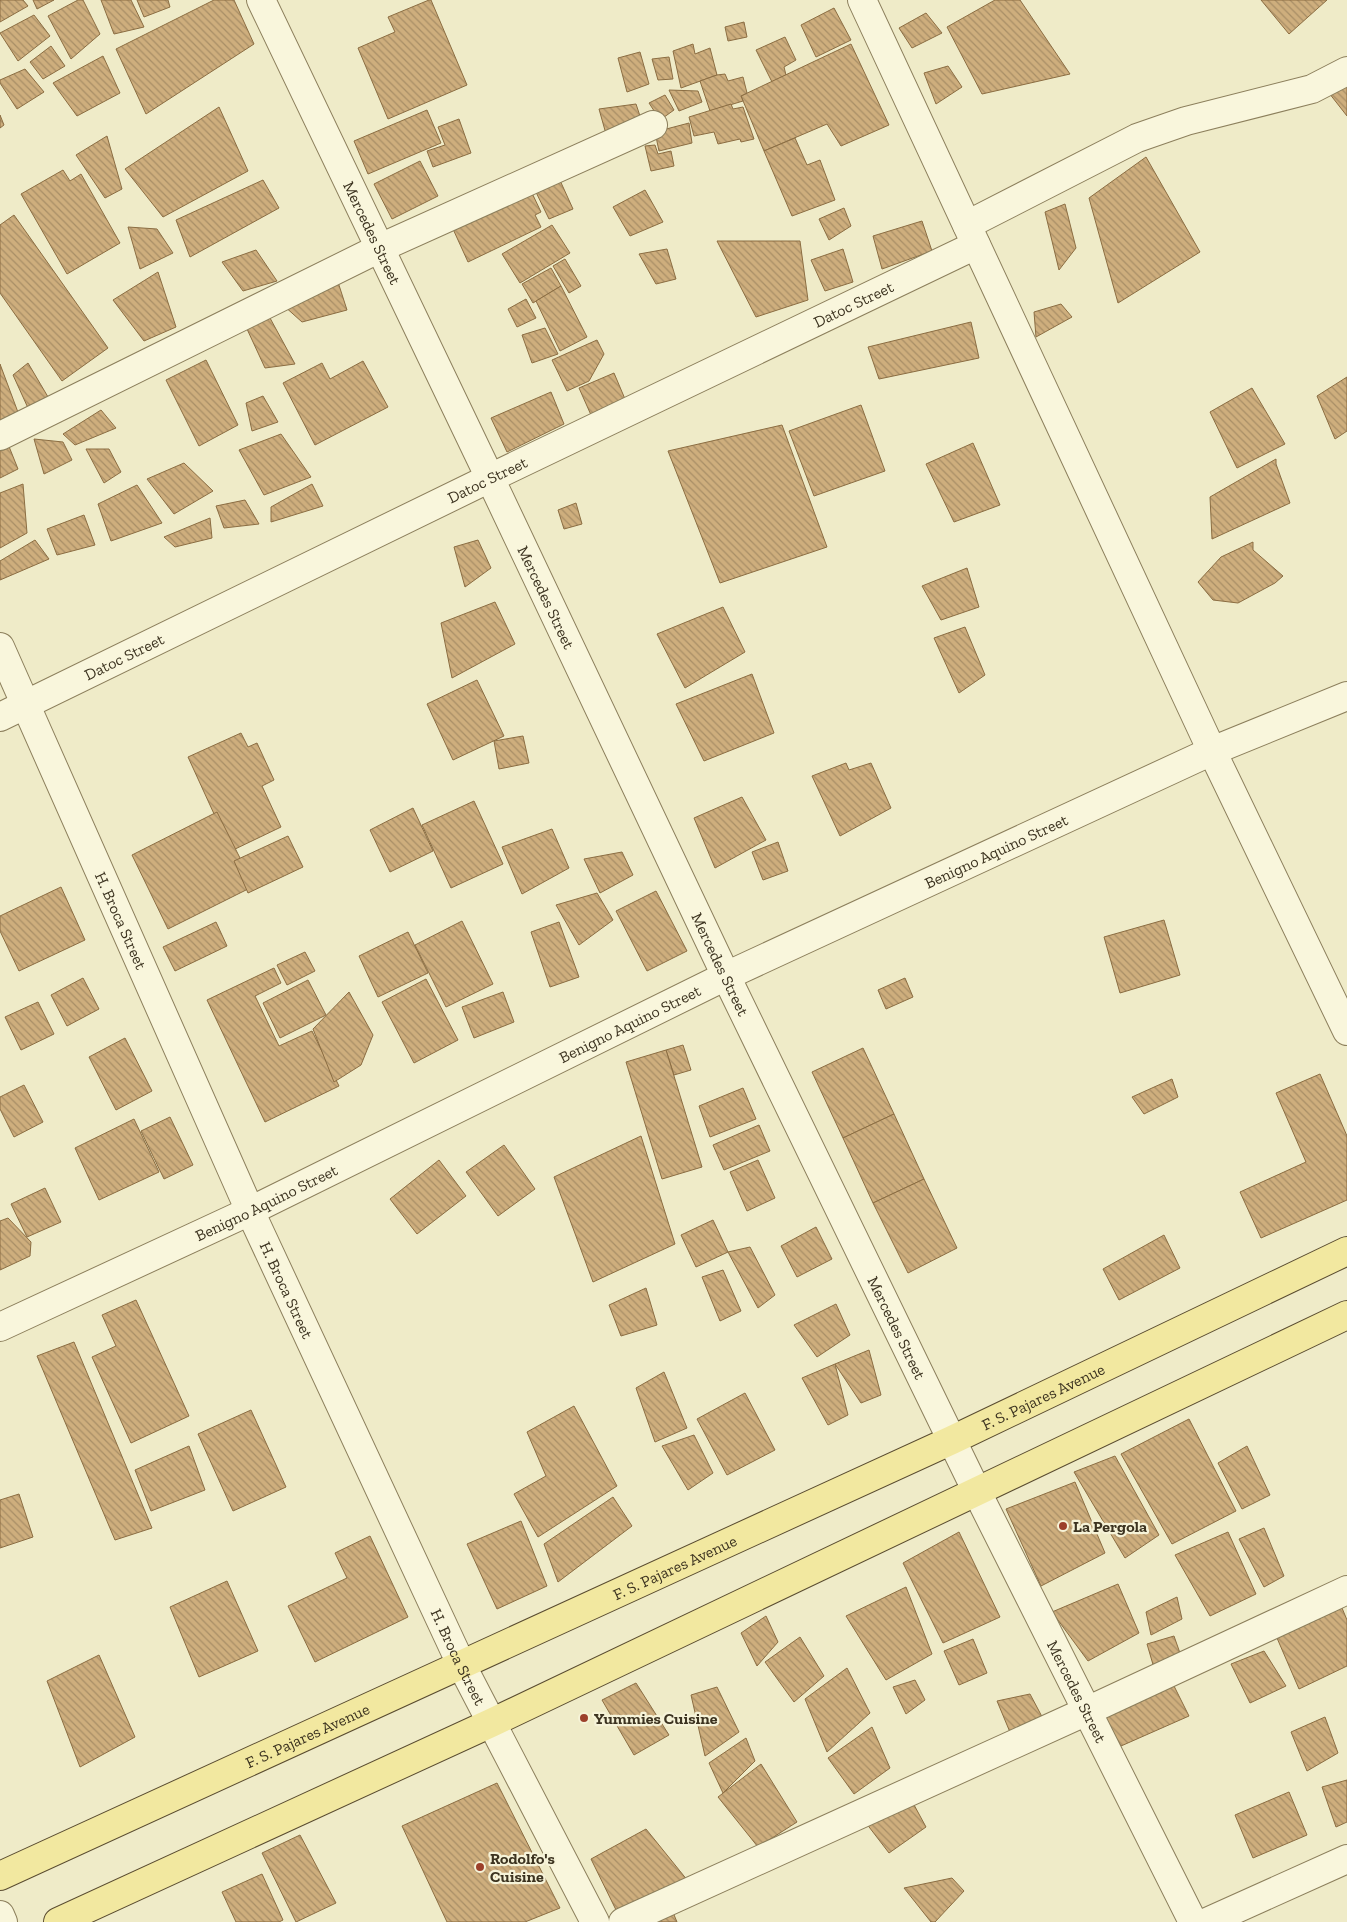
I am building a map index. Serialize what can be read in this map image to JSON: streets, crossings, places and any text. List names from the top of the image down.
{
  "streets": {
    "main road": ["F. S. Pajares Avenue"],
    "street": [
      "Mercedes Street",
      "Datoc Street",
      "Benigno Aquino Street",
      "H. Broca Street"
    ]
  },
  "crossings": [
    ["Mercedes Street", "Datoc Street"],
    ["Mercedes Street", "Benigno Aquino Street"],
    ["Mercedes Street", "F. S. Pajares Avenue"],
    ["Datoc Street", "H. Broca Street"],
    ["Benigno Aquino Street", "H. Broca Street"],
    ["H. Broca Street", "F. S. Pajares Avenue"]
  ],
  "places": ["La Pergola", "Yummies Cuisine", "Rodolfo's Cuisine"]
}
